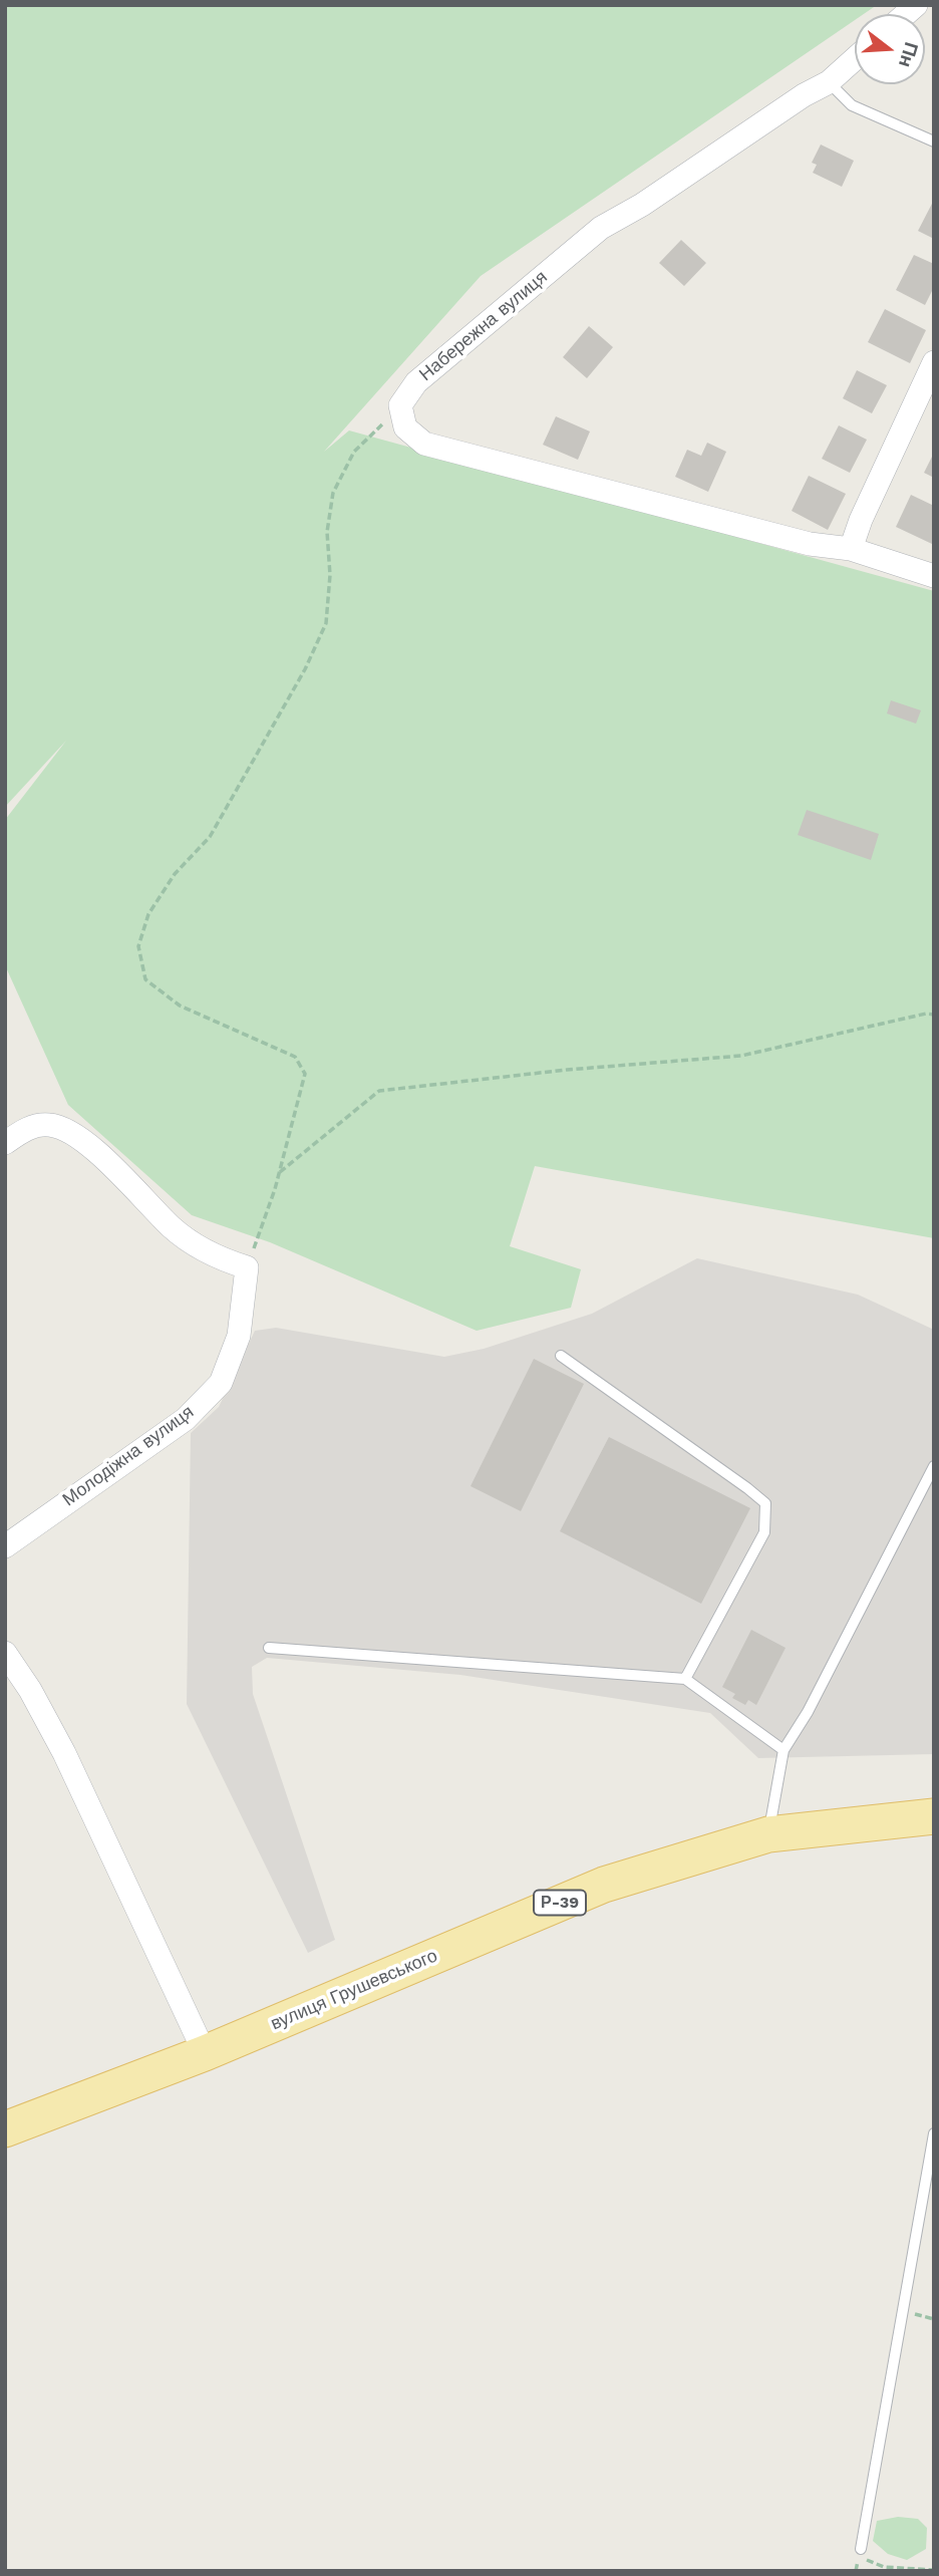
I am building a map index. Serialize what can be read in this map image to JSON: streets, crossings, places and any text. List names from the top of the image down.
{
  "streets": {
    "main road": ["Р-39", "вулиця Грушевського"],
    "street": ["Набережна вулиця", "Молодіжна вулиця"]
  },
  "crossings": [
    ["Р-39", "вулиця Грушевського"]
  ],
  "north": "right"
}
